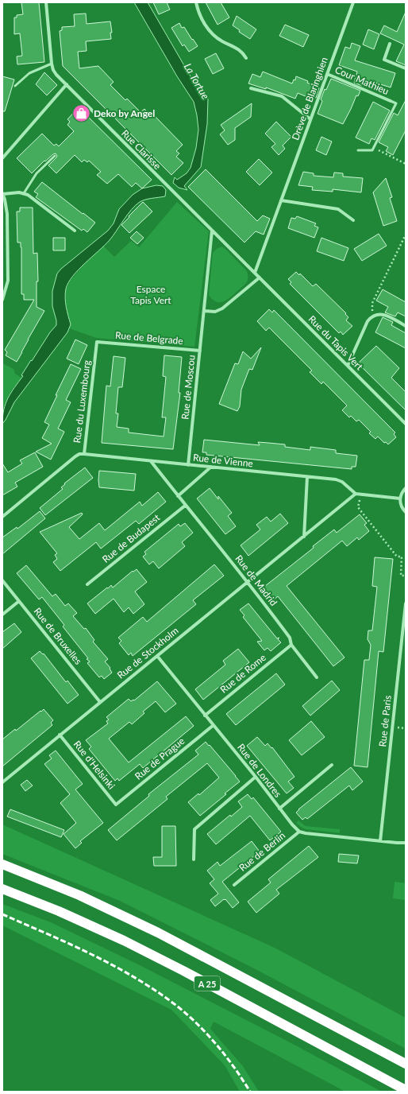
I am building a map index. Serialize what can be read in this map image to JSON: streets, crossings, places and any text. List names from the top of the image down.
{
  "streets": {
    "highway": ["A 25"],
    "street": [
      "Cour Mathieu",
      "Drève de Blaringhien",
      "Rue Clarisse",
      "Rue de Belgrade",
      "Rue du Tapis Vert",
      "Rue de Moscou",
      "Rue du Luxembourg",
      "Rue de Vienne",
      "Rue de Budapest",
      "Rue de Madrid",
      "Rue de Bruxelles",
      "Rue de Stockholm",
      "Rue de Rome",
      "Rue de Paris",
      "Rue de Prague",
      "Rue d'Helsinki",
      "Rue de Londres",
      "Rue de Berlin"
    ]
  },
  "crossings": [
    ["Cour Mathieu", "Drève de Blaringhien"],
    ["Drève de Blaringhien", "Rue Clarisse"],
    ["Drève de Blaringhien", "Rue du Tapis Vert"],
    ["Rue Clarisse", "Rue du Tapis Vert"],
    ["Rue Clarisse", "Rue de Moscou"],
    ["Rue de Belgrade", "Rue de Moscou"],
    ["Rue de Belgrade", "Rue du Luxembourg"],
    ["Rue de Moscou", "Rue de Vienne"],
    ["Rue du Luxembourg", "Rue de Vienne"],
    ["Rue de Vienne", "Rue de Madrid"],
    ["Rue de Vienne", "Rue de Stockholm"],
    ["Rue de Budapest", "Rue de Madrid"],
    ["Rue de Madrid", "Rue de Stockholm"],
    ["Rue de Madrid", "Rue de Rome"],
    ["Rue de Bruxelles", "Rue de Stockholm"],
    ["Rue de Stockholm", "Rue d'Helsinki"],
    ["Rue de Stockholm", "Rue de Londres"],
    ["Rue de Rome", "Rue de Londres"],
    ["Rue de Prague", "Rue d'Helsinki"],
    ["Rue de Prague", "Rue de Londres"],
    ["Rue de Londres", "Rue de Berlin"]
  ],
  "water": ["La Tortue"],
  "parks": ["Espace Tapis Vert"],
  "places": {
    "shop": ["Deko by Angel"]
  }
}
